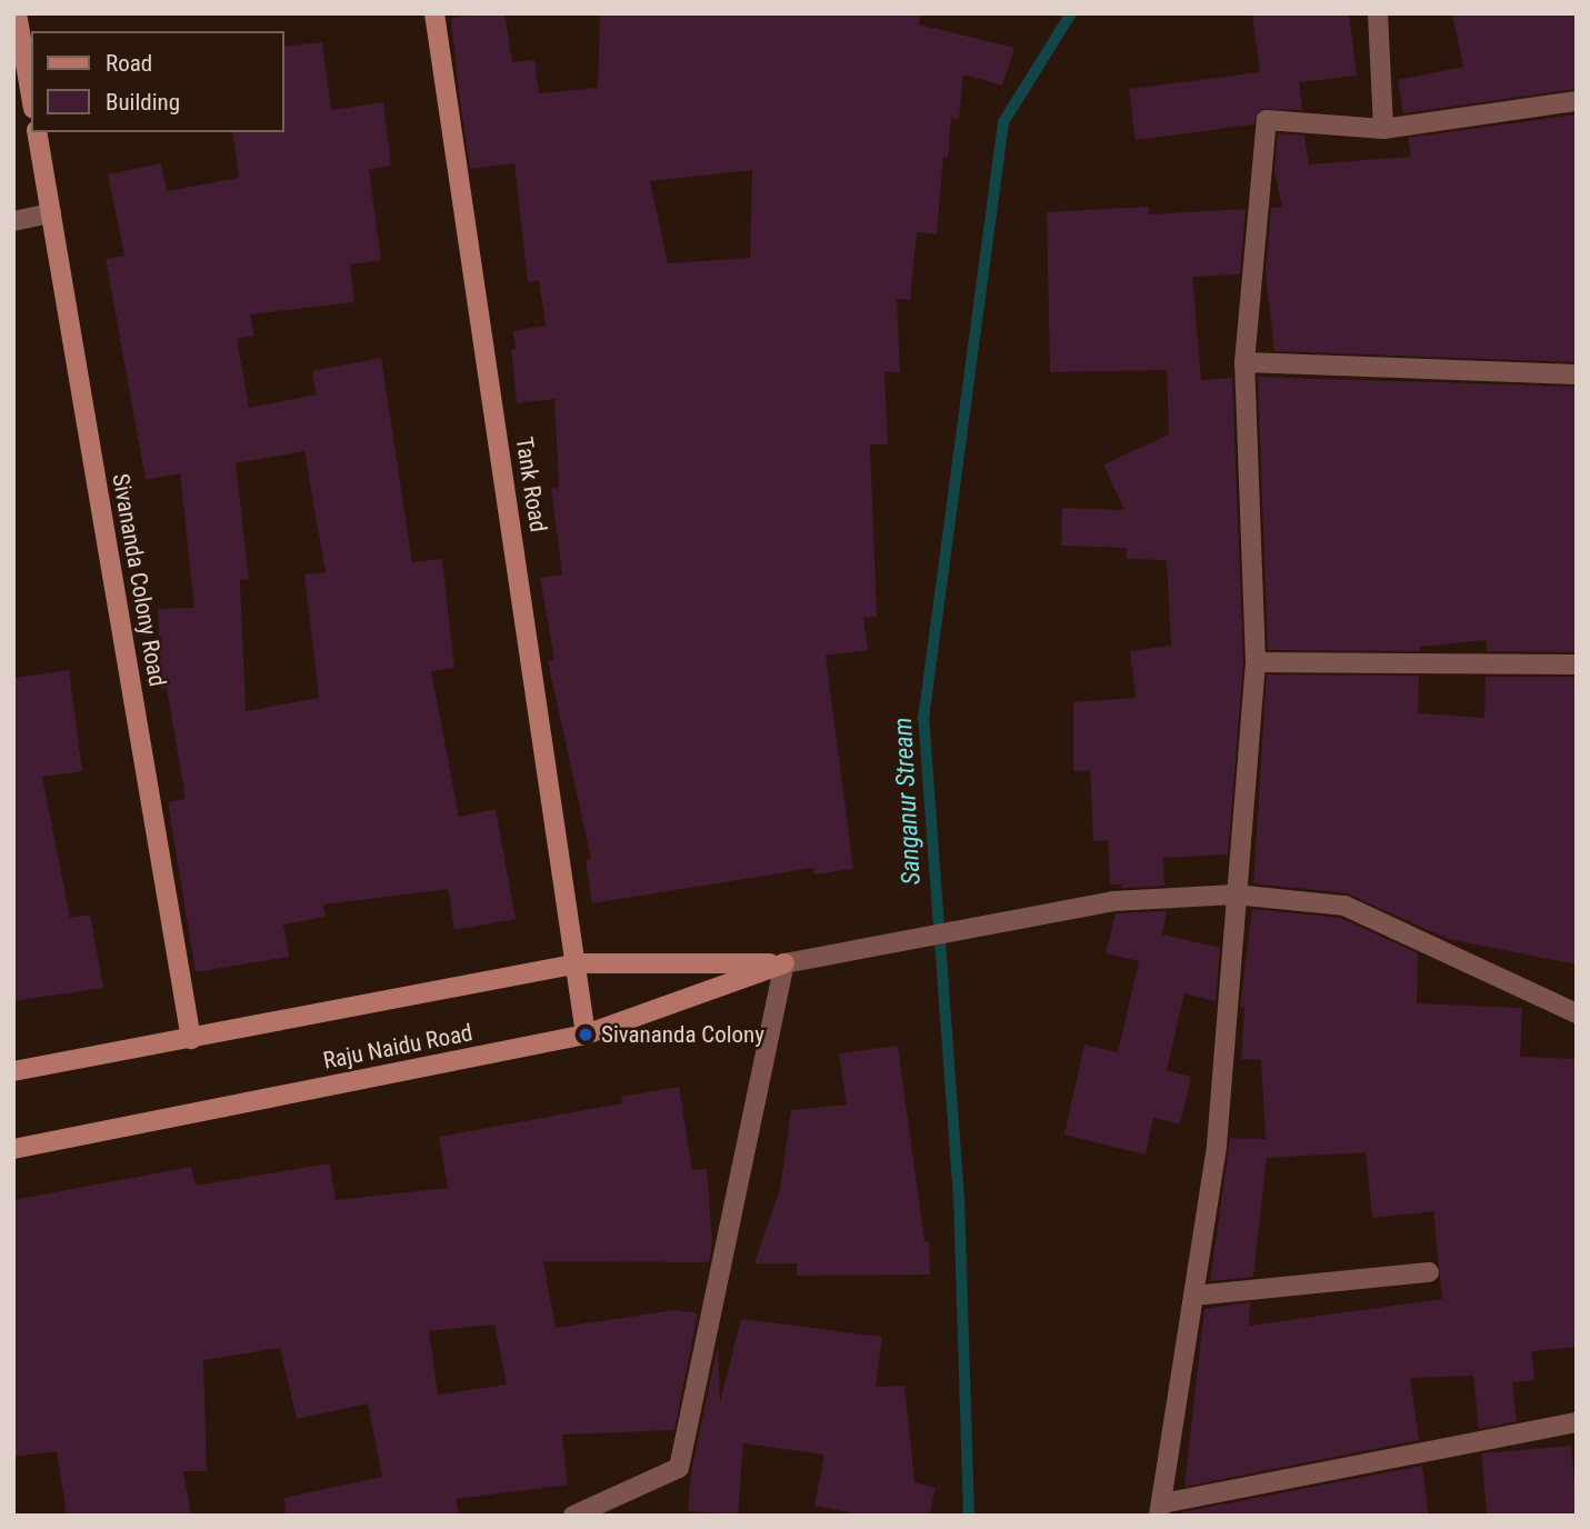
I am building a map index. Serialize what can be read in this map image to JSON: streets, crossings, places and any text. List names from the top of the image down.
{
  "streets": {
    "main road": ["Tank Road", "Sivananda Colony Road", "Raju Naidu Road"]
  },
  "crossings": [
    ["Tank Road", "Raju Naidu Road"],
    ["Sivananda Colony Road", "Raju Naidu Road"]
  ],
  "water": ["Sanganur Stream"],
  "places": ["Sivananda Colony"],
  "legend": ["Road", "Building"]
}
